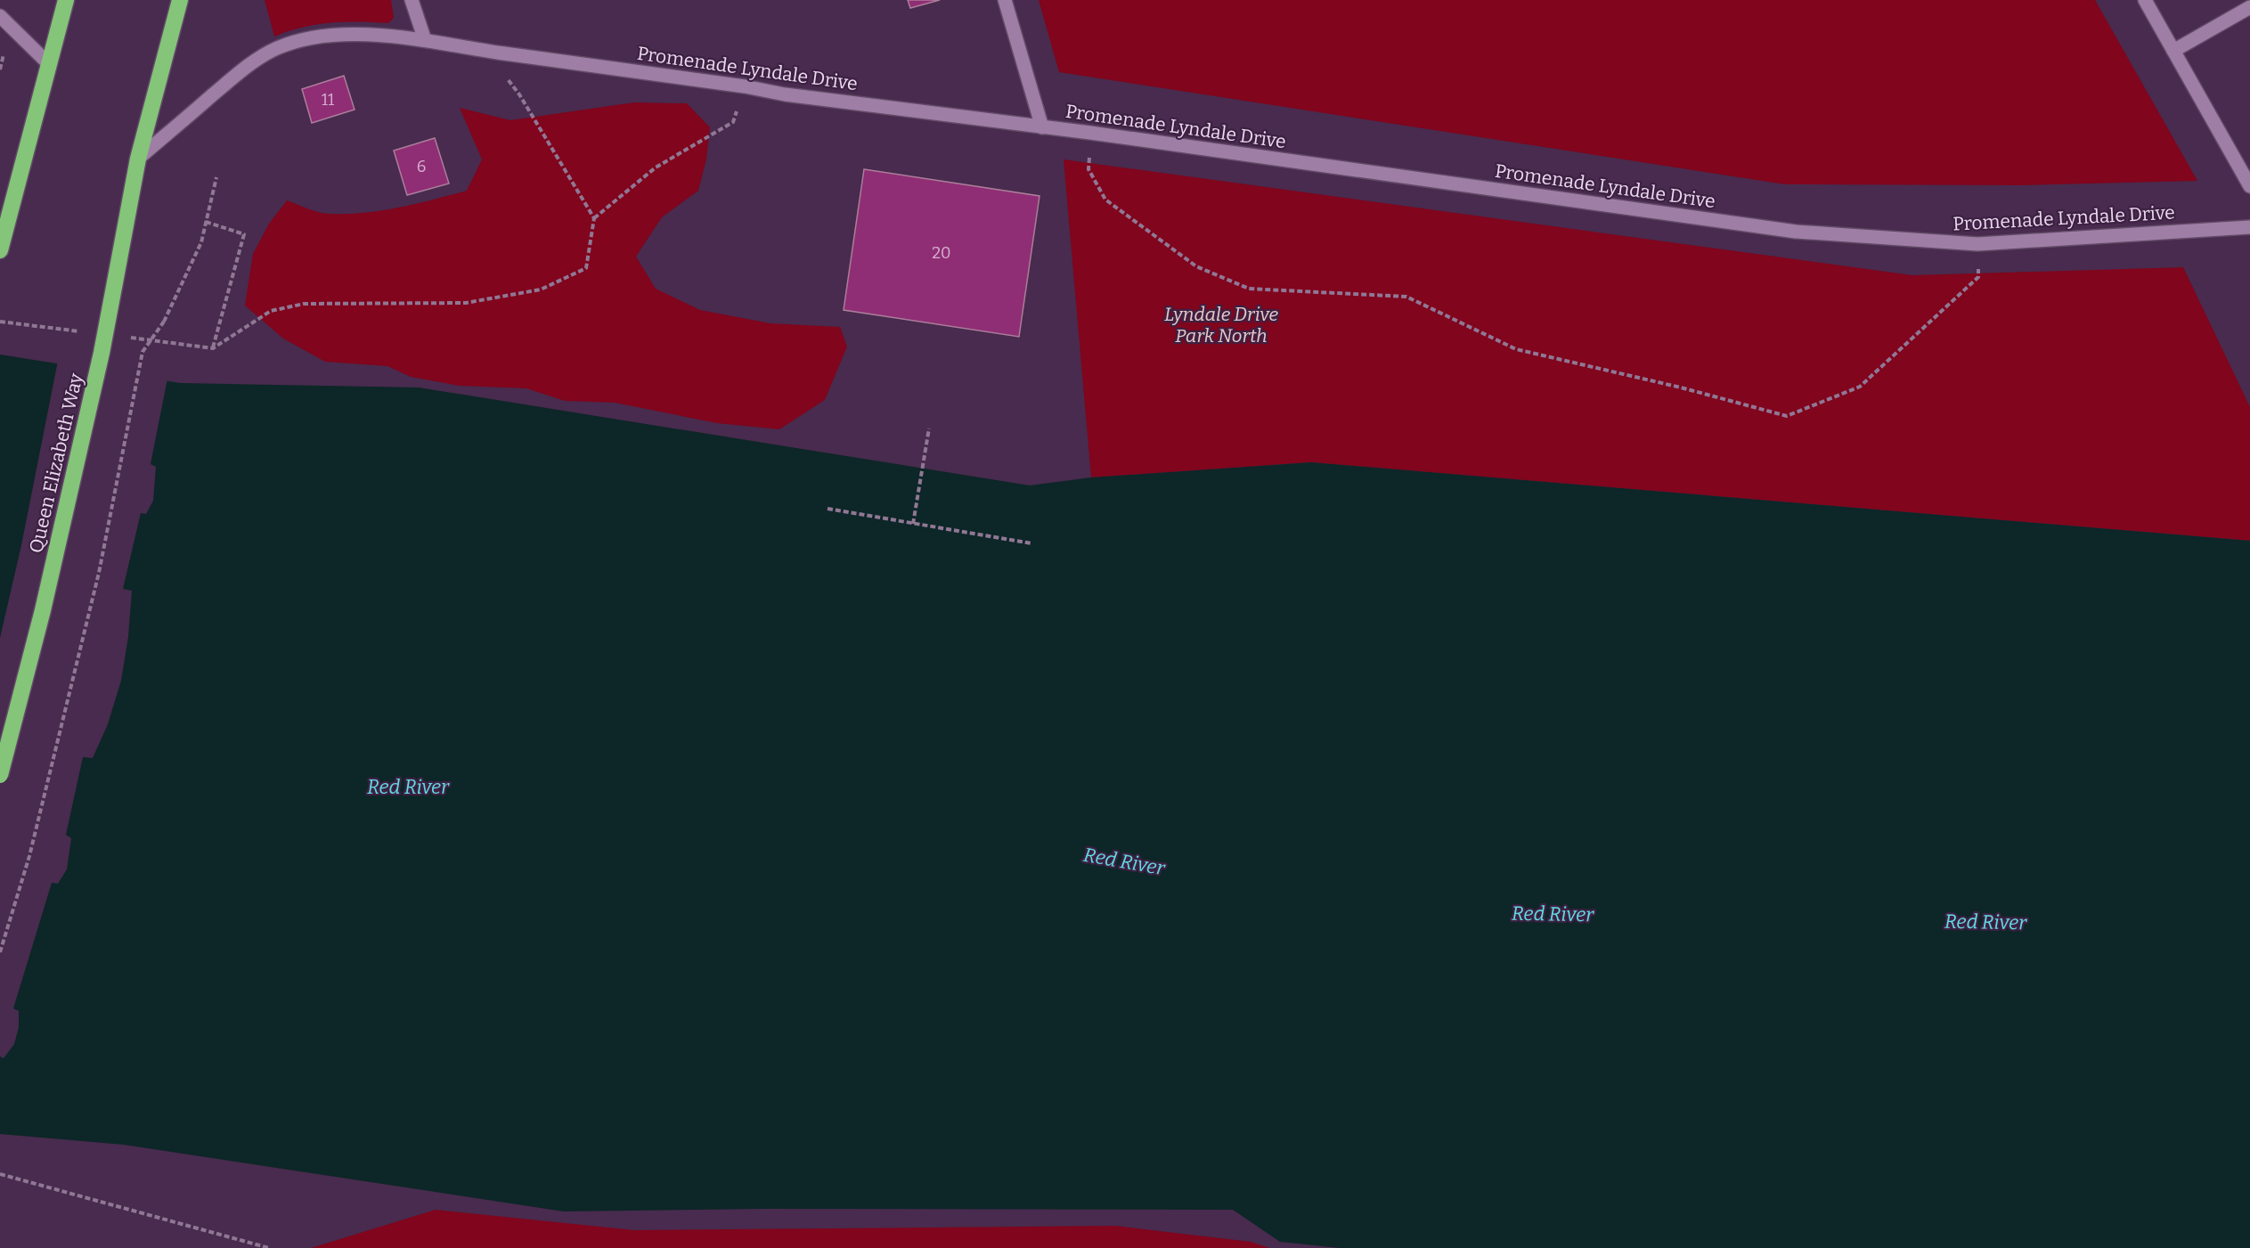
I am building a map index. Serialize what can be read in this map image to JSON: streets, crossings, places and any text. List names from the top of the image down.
{
  "streets": {
    "highway": ["Queen Elizabeth Way"],
    "street": ["Promenade Lyndale Drive"]
  },
  "crossings": [
    ["Promenade Lyndale Drive", "Queen Elizabeth Way"]
  ],
  "water": ["Red River"],
  "parks": ["Lyndale Drive Park North"],
  "house_numbers": ["11", "6", "20"]
}
